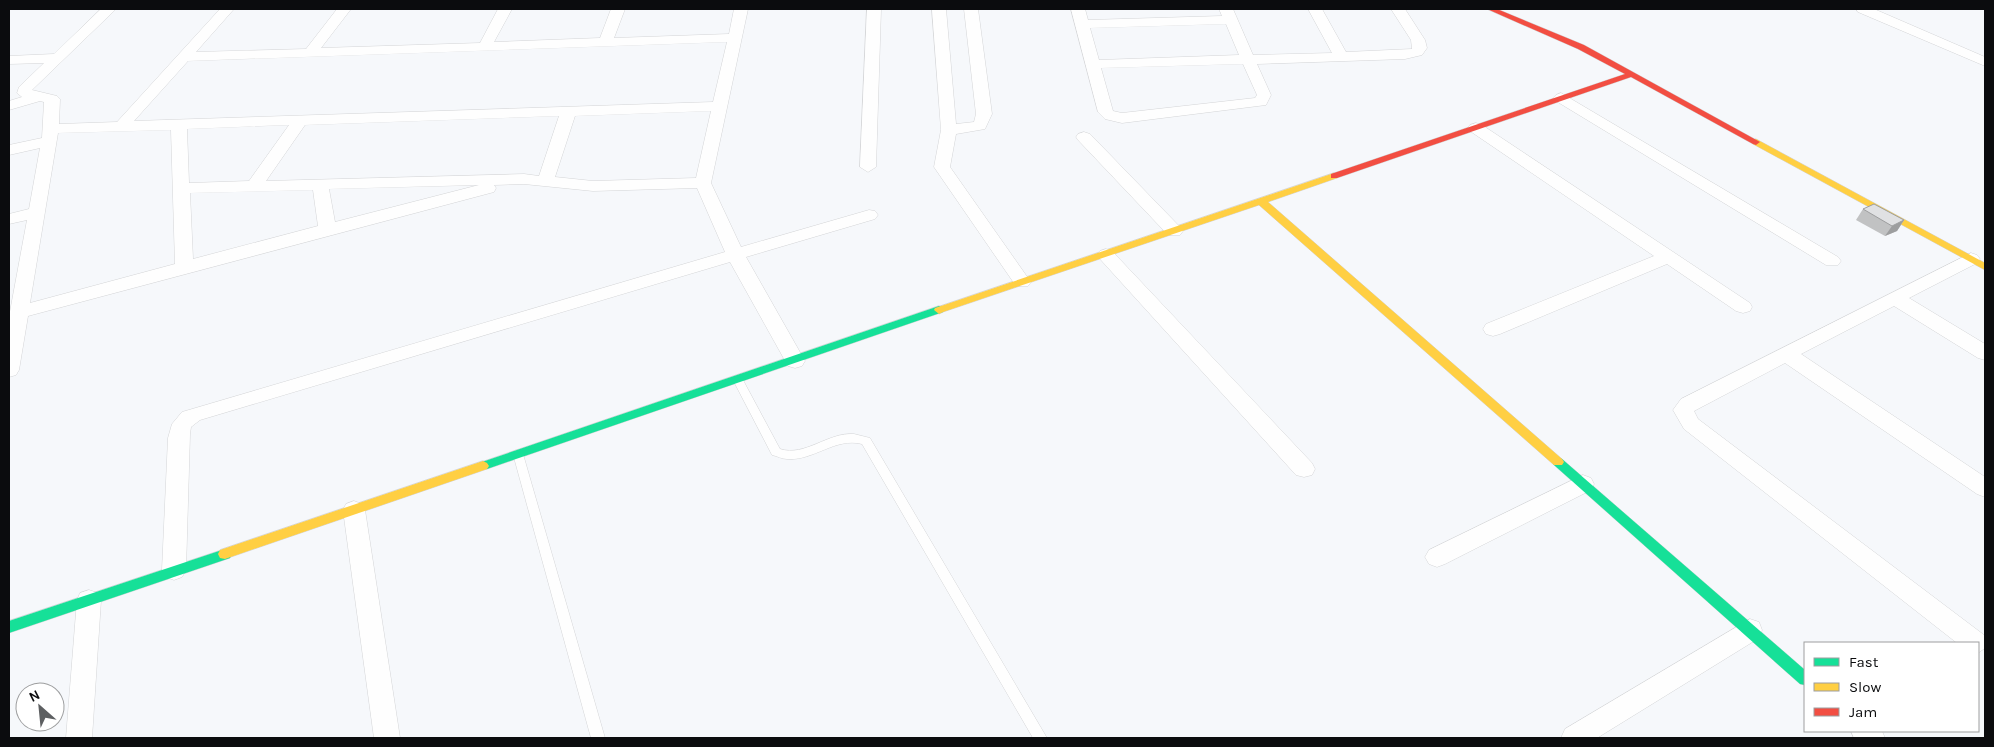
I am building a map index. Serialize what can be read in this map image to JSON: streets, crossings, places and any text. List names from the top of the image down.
{
  "legend": ["Fast", "Slow", "Jam"],
  "north": "top left"
}
